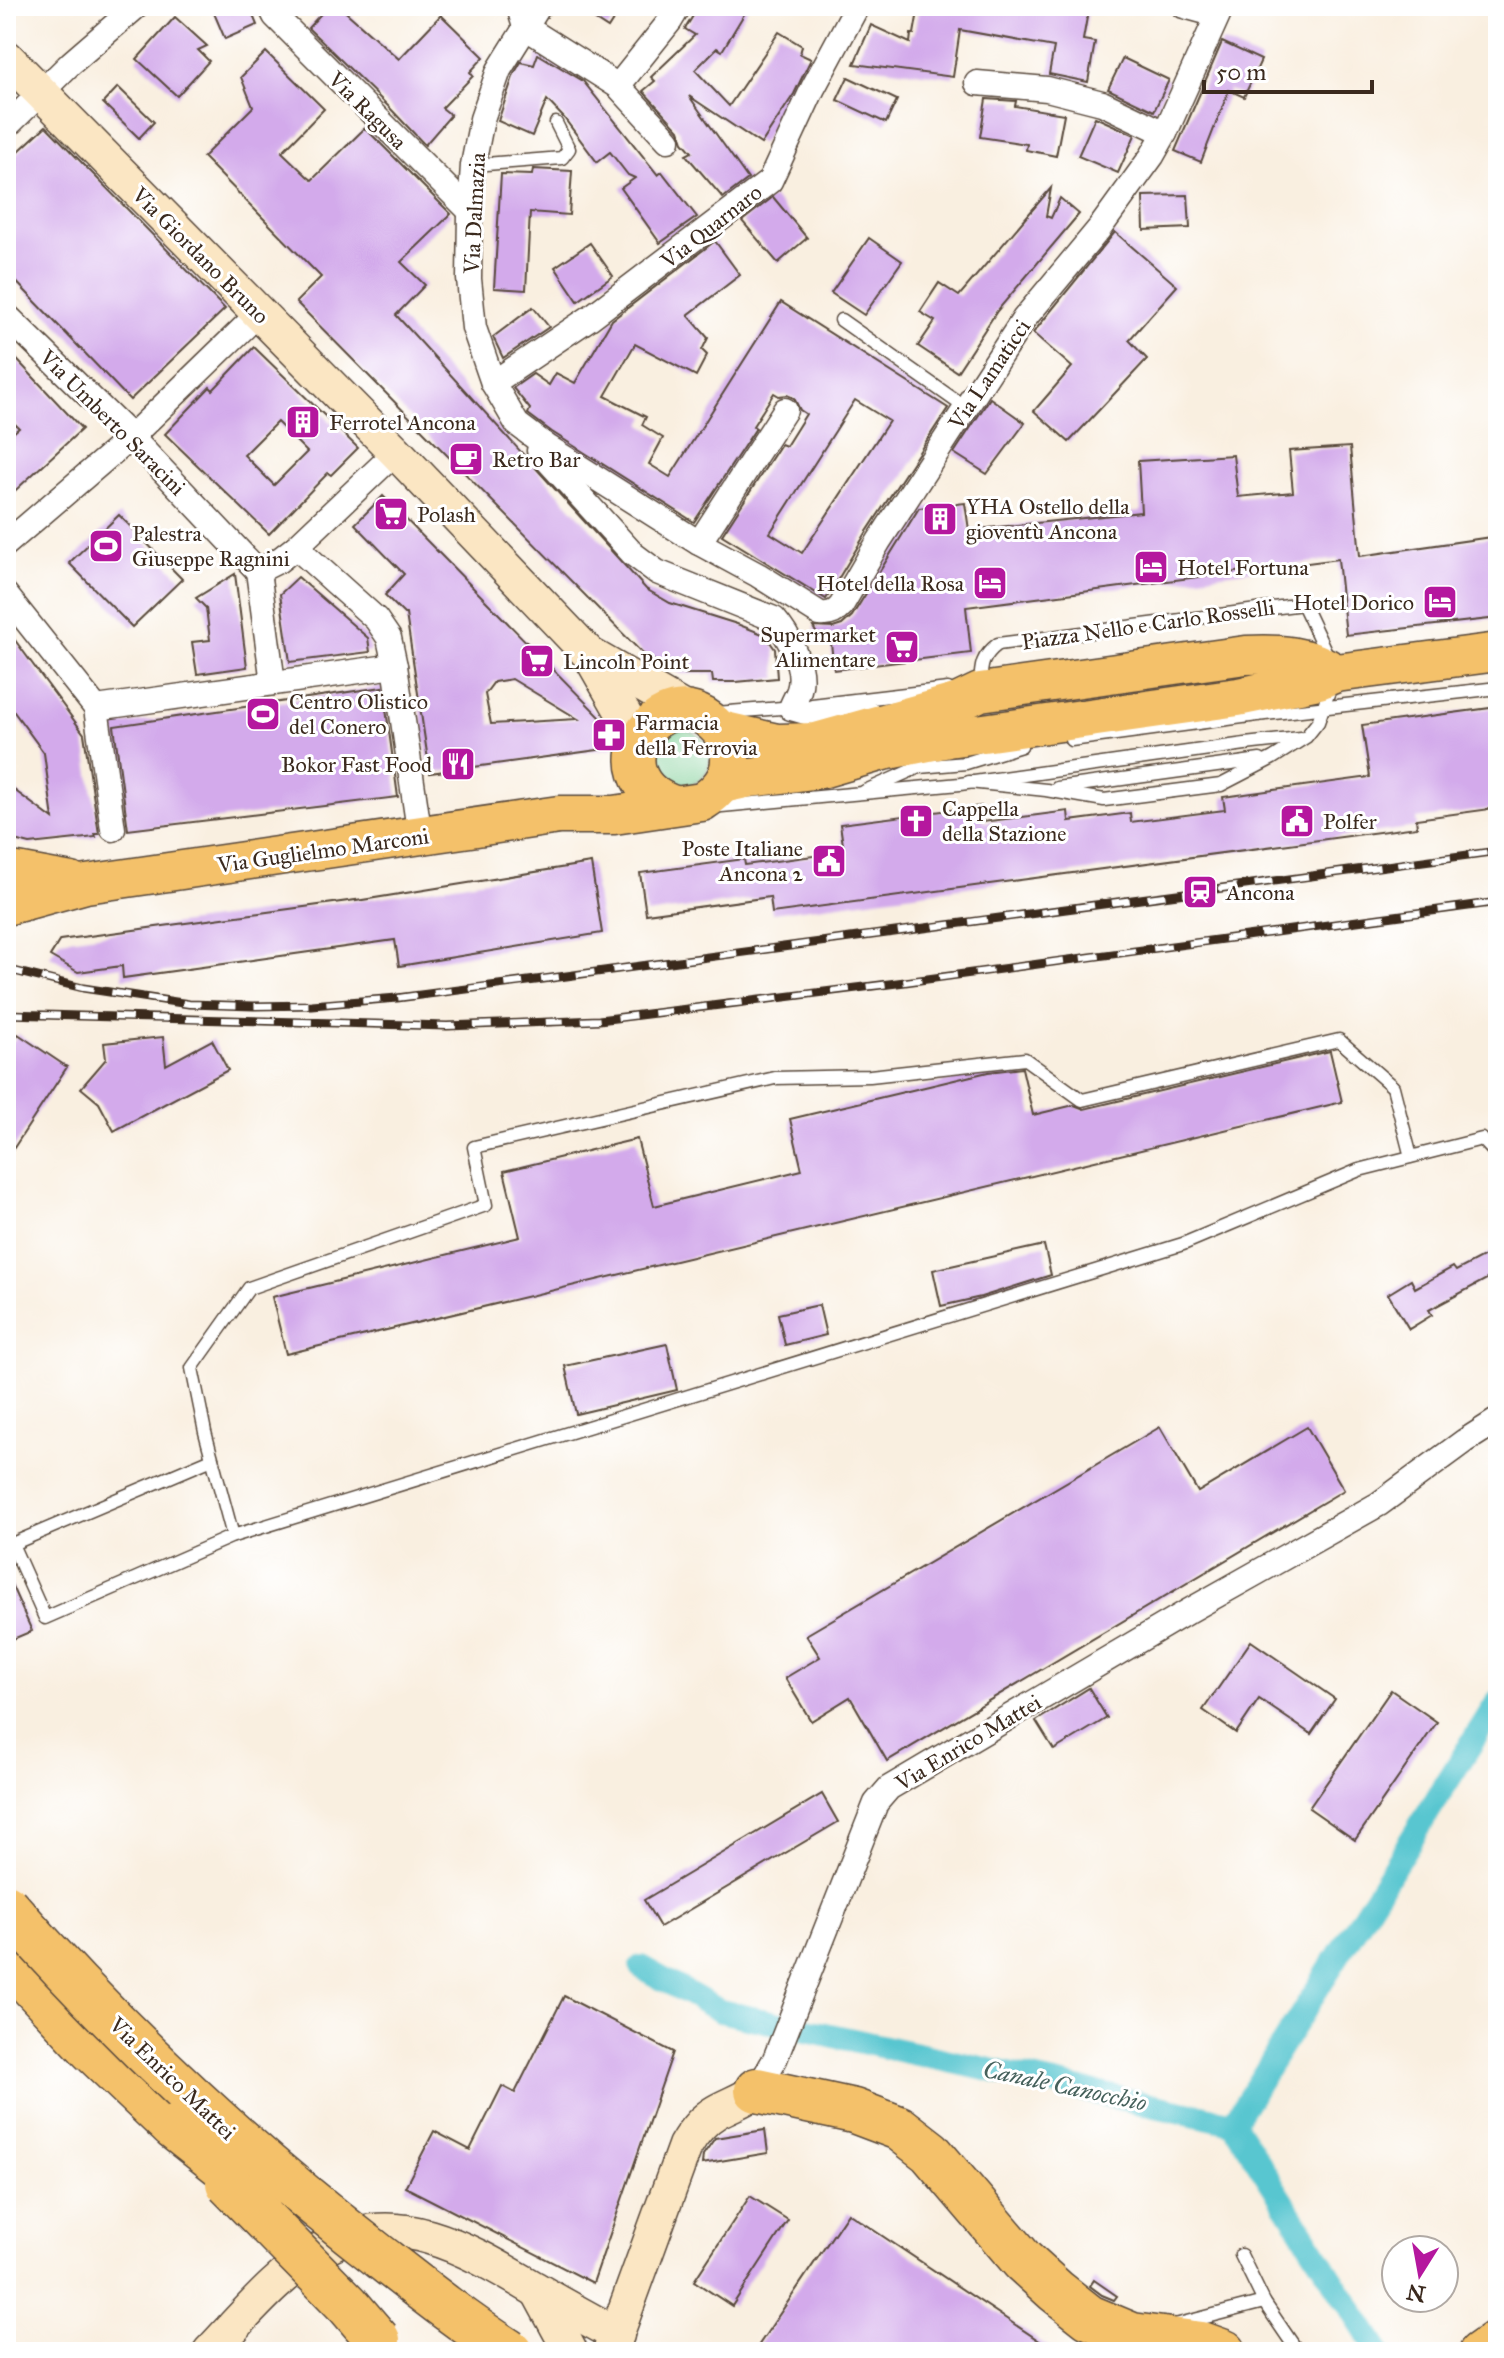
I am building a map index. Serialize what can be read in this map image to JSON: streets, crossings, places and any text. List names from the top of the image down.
{
  "streets": {
    "highway": ["Via Enrico Mattei"],
    "main road": ["Via Giordano Bruno", "Piazza Nello e Carlo Rosselli", "Via Guglielmo Marconi"],
    "street": [
      "Via Ragusa",
      "Via Dalmazia",
      "Via Quarnaro",
      "Via Lamaticci",
      "Via Umberto Saracini"
    ]
  },
  "crossings": [
    ["Via Ragusa", "Via Dalmazia"],
    ["Via Dalmazia", "Via Quarnaro"],
    ["Via Dalmazia", "Via Lamaticci"],
    ["Via Dalmazia", "Via Guglielmo Marconi"],
    ["Via Giordano Bruno", "Via Guglielmo Marconi"],
    ["Piazza Nello e Carlo Rosselli", "Via Guglielmo Marconi"]
  ],
  "water": ["Canale Canocchio"],
  "places": {
    "building": ["Ferrotel Ancona", "YHA Ostello della gioventù Ancona"],
    "cafe": ["Retro Bar"],
    "supermarket": ["Polash", "Supermarket Alimentare", "Lincoln Point"],
    "sports": ["Palestra Giuseppe Ragnini", "Centro Olistico del Conero"],
    "hotel": ["Hotel Fortuna", "Hotel della Rosa", "Hotel Dorico"],
    "pharmacy": ["Farmacia della Ferrovia"],
    "restaurant": ["Bokor Fast Food"],
    "church": ["Cappella della Stazione"],
    "public building": ["Polfer", "Poste Italiane Ancona 2"],
    "station": ["Ancona"]
  },
  "scale_bar": "50 m",
  "north": "bottom"
}
